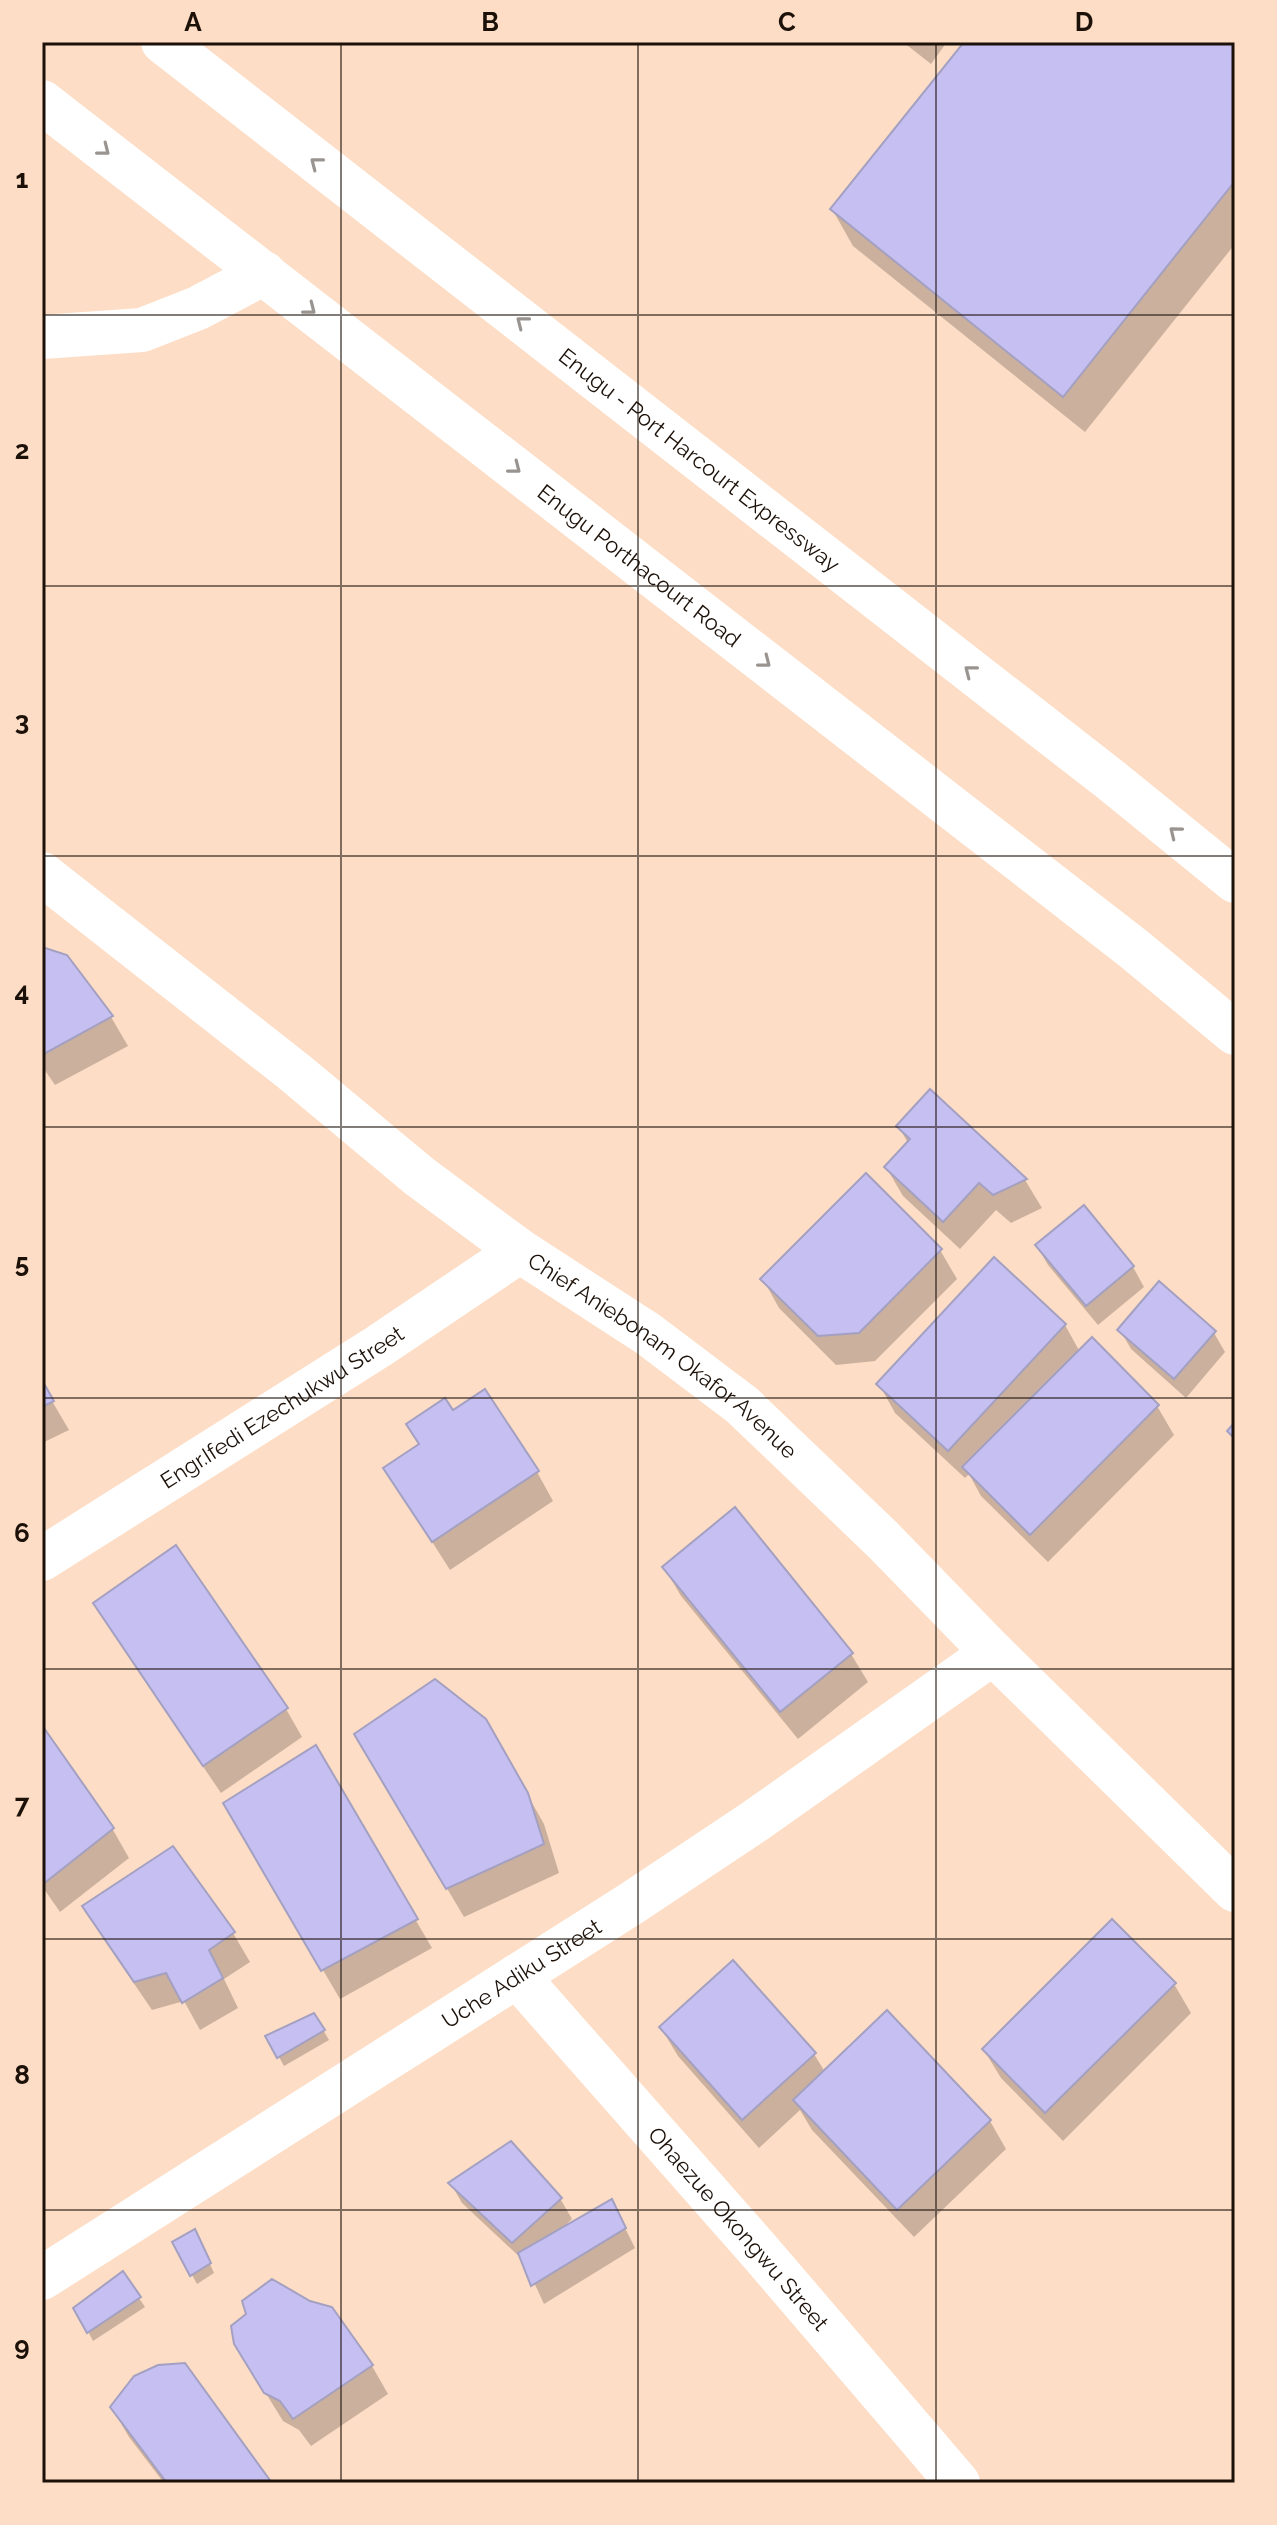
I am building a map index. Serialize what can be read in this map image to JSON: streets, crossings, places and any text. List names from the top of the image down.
{
  "streets": {
    "main road": [
      "Enugu - Port Harcourt Expressway",
      "Enugu Porthacourt Road",
      "Chief Aniebonam Okafor Avenue",
      "Engr.Ifedi Ezechukwu Street",
      "Uche Adiku Street",
      "Ohaezue Okongwu Street"
    ]
  },
  "crossings": [
    ["Chief Aniebonam Okafor Avenue", "Engr.Ifedi Ezechukwu Street"],
    ["Chief Aniebonam Okafor Avenue", "Uche Adiku Street"],
    ["Uche Adiku Street", "Ohaezue Okongwu Street"]
  ],
  "one_way": ["Enugu - Port Harcourt Expressway", "Enugu Porthacourt Road"],
  "grid": {
    "columns": [
      "A",
      "B",
      "C",
      "D"
    ],
    "rows": [
      "1",
      "2",
      "3",
      "4",
      "5",
      "6",
      "7",
      "8",
      "9"
    ]
  }
}
